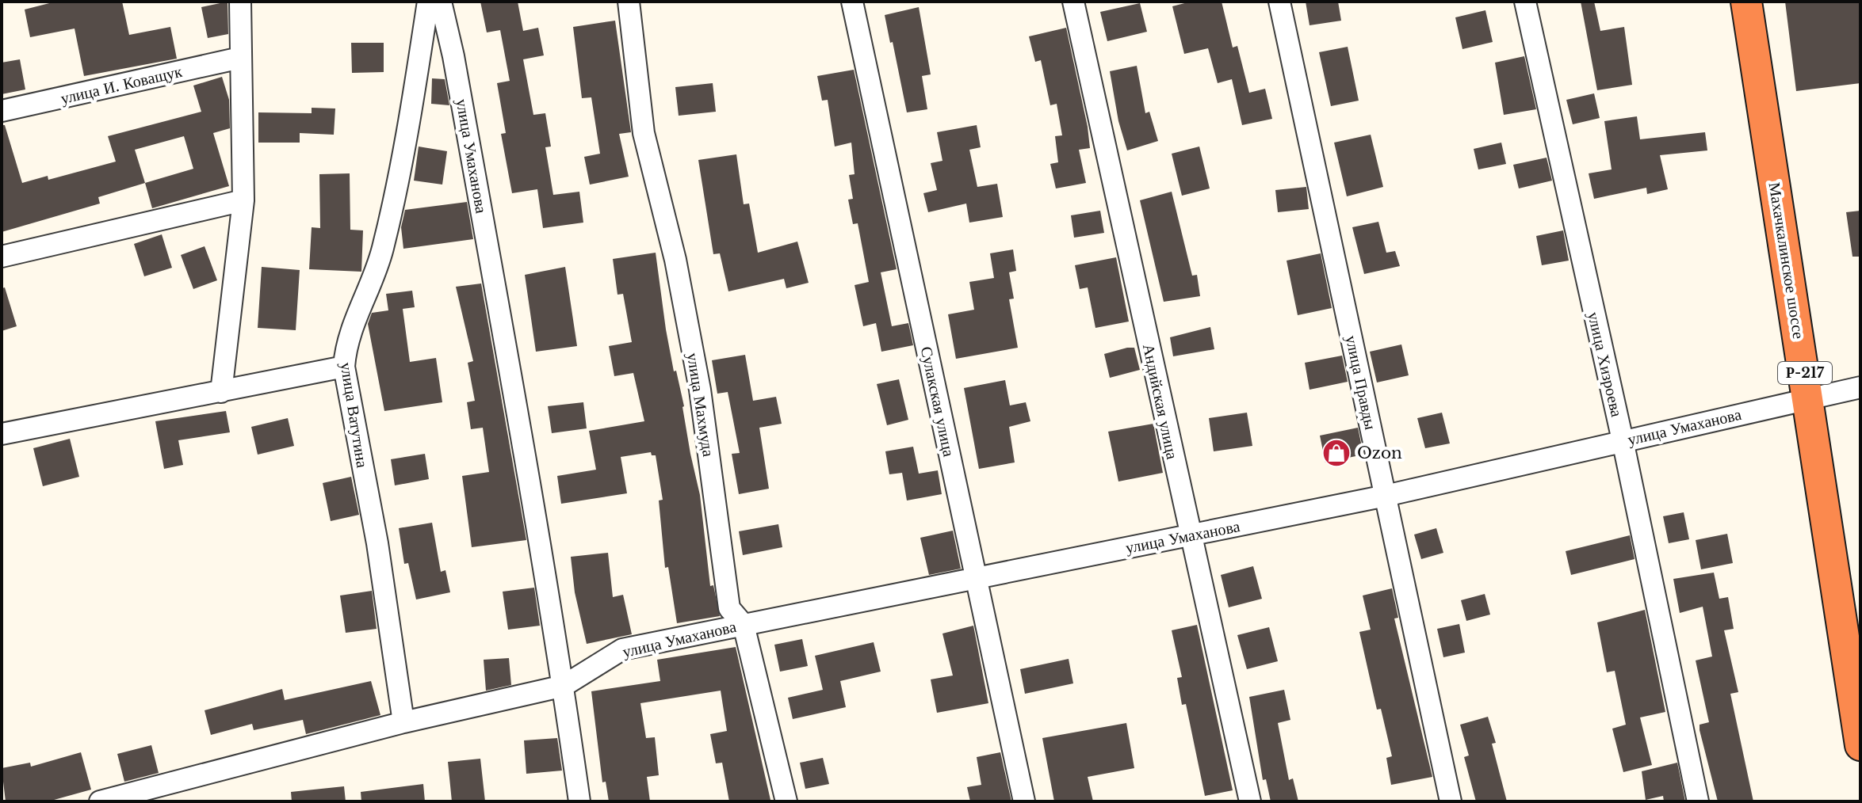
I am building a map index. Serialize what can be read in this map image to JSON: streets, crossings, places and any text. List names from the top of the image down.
{
  "streets": {
    "highway": ["Махачкалинское шоссе", "Р-217"],
    "street": [
      "улица И. Коващук",
      "улица Умаханова",
      "улица Хизроева",
      "улица Правды",
      "Сулакская улица",
      "Андийская улица",
      "улица Махмуда",
      "улица Ватутина"
    ]
  },
  "crossings": [
    ["улица Умаханова", "Махачкалинское шоссе"],
    ["улица Умаханова", "улица Хизроева"],
    ["улица Умаханова", "улица Правды"],
    ["улица Умаханова", "Сулакская улица"],
    ["улица Умаханова", "Андийская улица"],
    ["улица Умаханова", "улица Махмуда"],
    ["улица Умаханова", "улица Ватутина"]
  ],
  "places": {
    "shop": ["Ozon"]
  }
}
